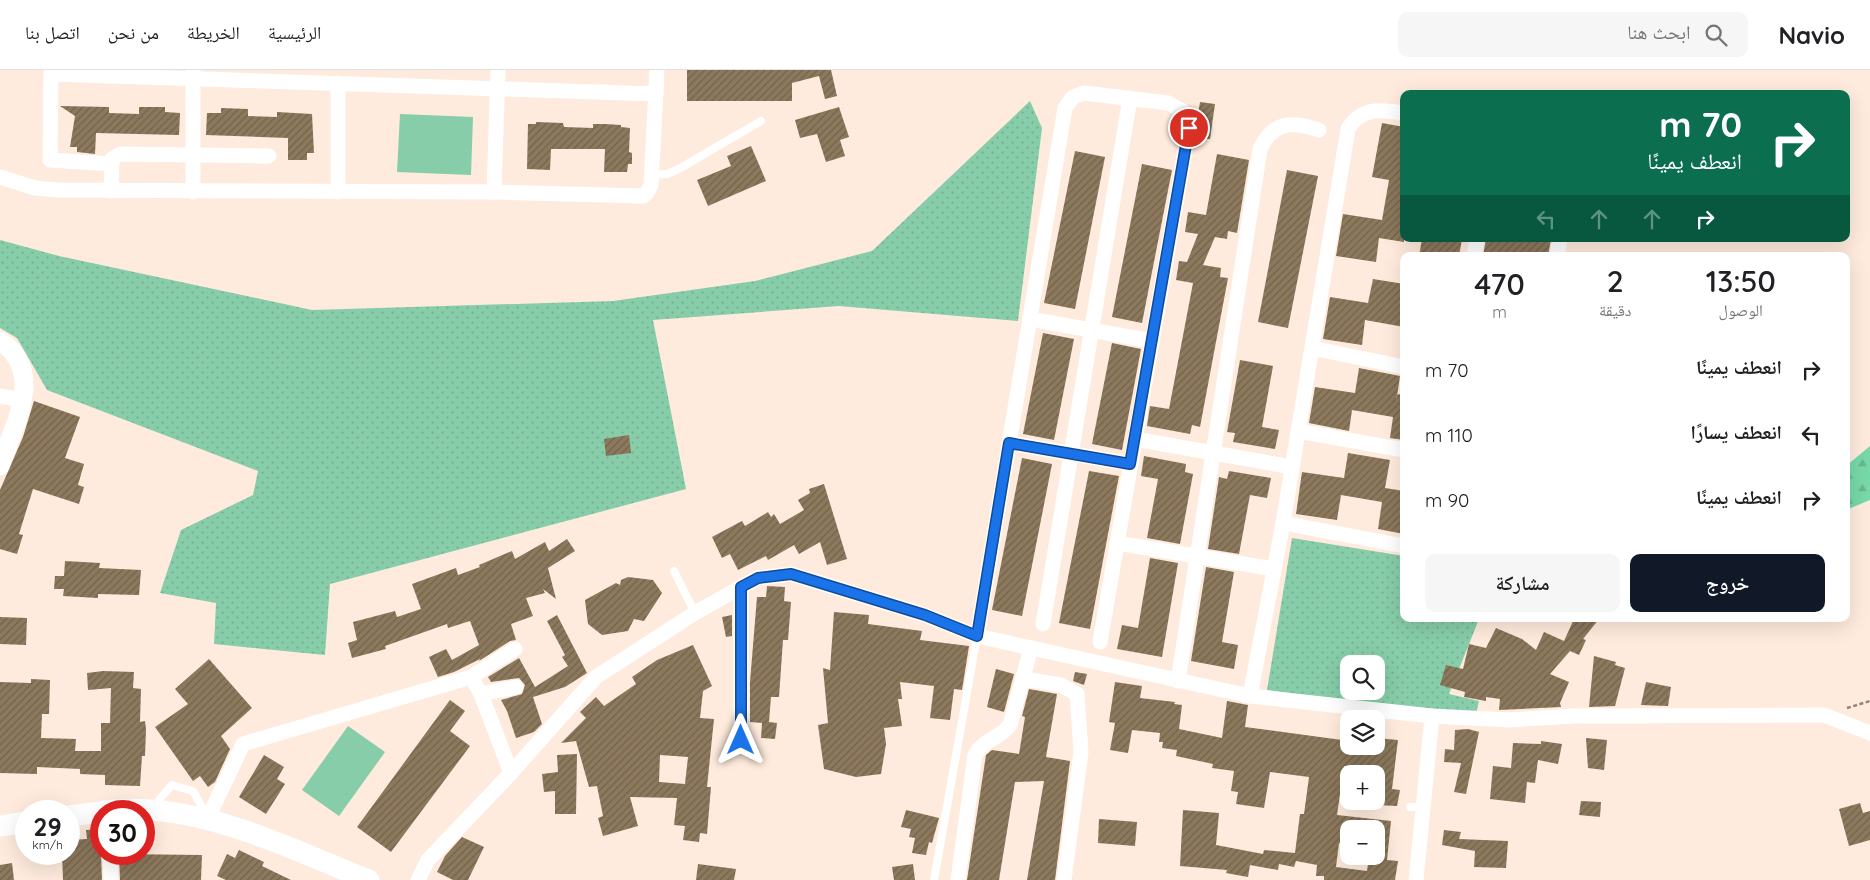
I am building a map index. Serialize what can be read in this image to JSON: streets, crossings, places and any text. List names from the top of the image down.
{
  "page": {
    "header": "Navio",
    "search": "ابحث هنا",
    "nav": [
      "الرئيسية",
      "الخريطة",
      "من نحن",
      "اتصل بنا"
    ],
    "turn": ["70 m", "انعطف يمينًا"],
    "eta": [
      "13:50",
      "الوصول",
      "2",
      "دقيقة",
      "470",
      "m"
    ],
    "list": [
      {
        "name": "انعطف يمينًا",
        "value": "70 m"
      },
      {
        "name": "انعطف يسارًا",
        "value": "110 m"
      },
      {
        "name": "انعطف يمينًا",
        "value": "90 m"
      }
    ],
    "buttons": ["خروج", "مشاركة"],
    "map_buttons": ["+", "−"],
    "speed": "29 km/h",
    "limit": "30"
  }
}
